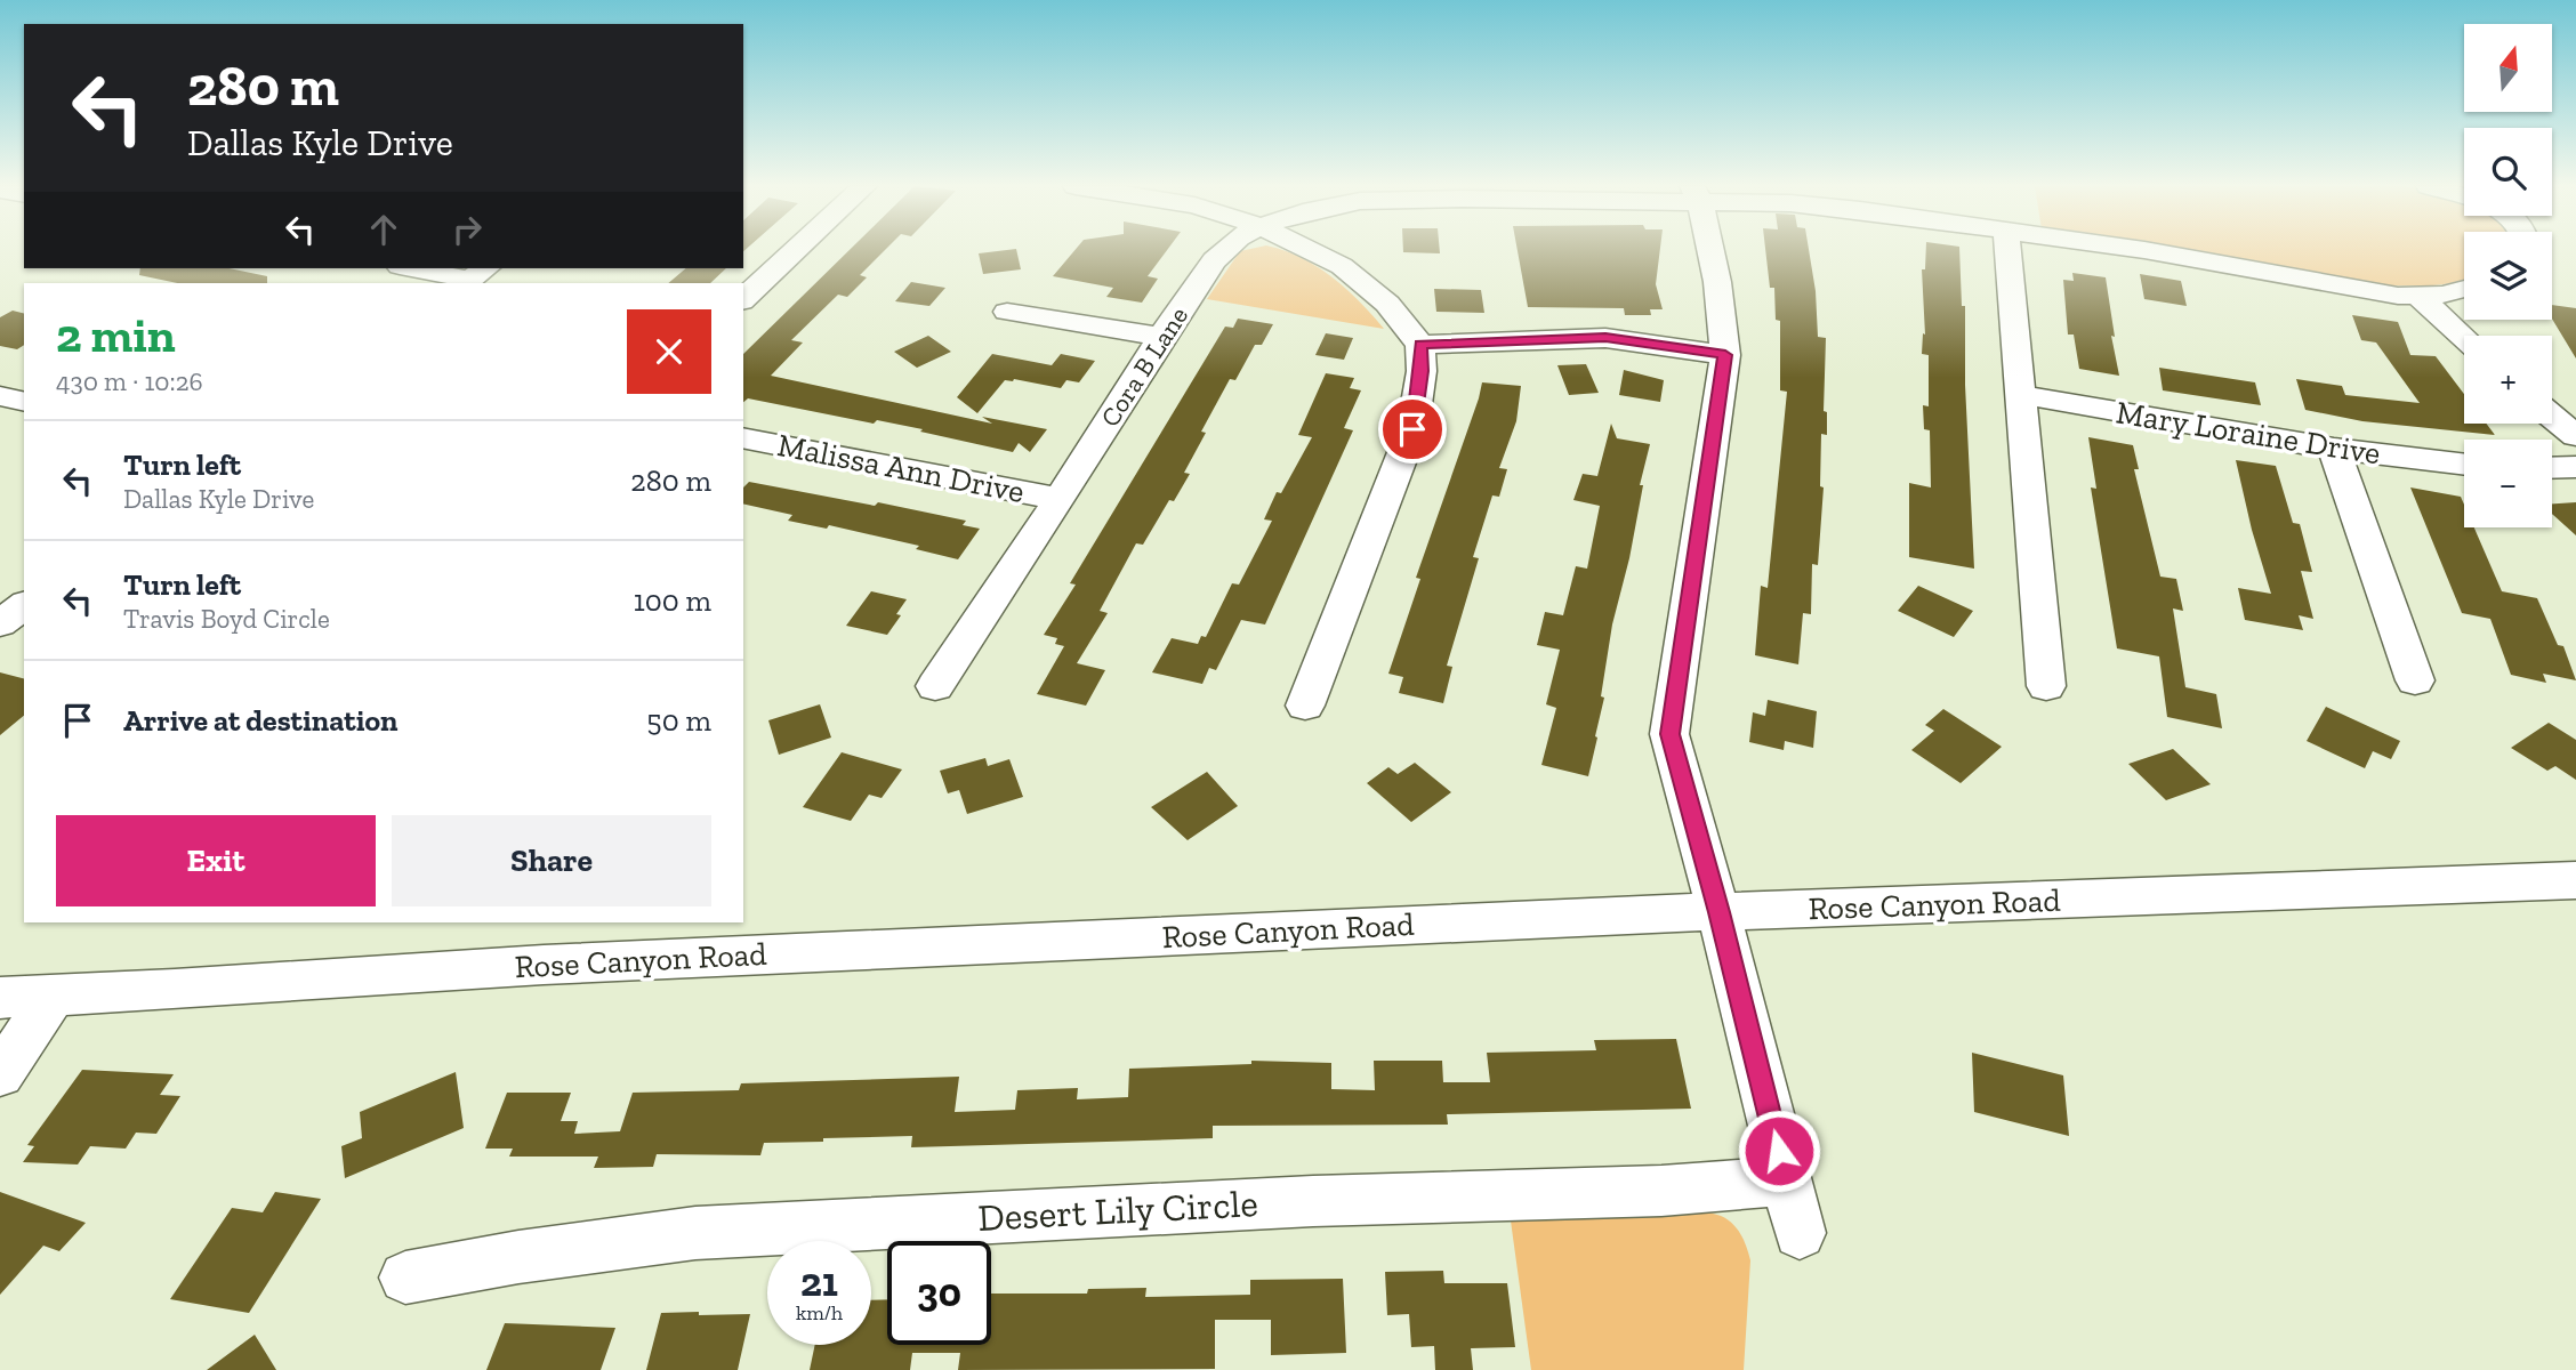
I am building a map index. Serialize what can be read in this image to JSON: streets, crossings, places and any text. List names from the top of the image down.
{
  "streets": {
    "street": [
      "Cora B Lane",
      "Mary Loraine Drive",
      "Malissa Ann Drive",
      "Rose Canyon Road",
      "Desert Lily Circle"
    ]
  },
  "crossings": [
    ["Cora B Lane", "Malissa Ann Drive"]
  ],
  "north": "top",
  "page": {
    "map_buttons": ["+", "−"],
    "turn": ["280 m", "Dallas Kyle Drive"],
    "heading": ["2 min", "430 m · 10:26"],
    "list": [
      {
        "name": "Turn left",
        "note": "Dallas Kyle Drive",
        "value": "280 m"
      },
      {
        "name": "Turn left",
        "note": "Travis Boyd Circle",
        "value": "100 m"
      },
      {
        "name": "Arrive at destination",
        "value": "50 m"
      }
    ],
    "buttons": ["Exit", "Share"],
    "speed": "21 km/h",
    "limit": "30"
  }
}
